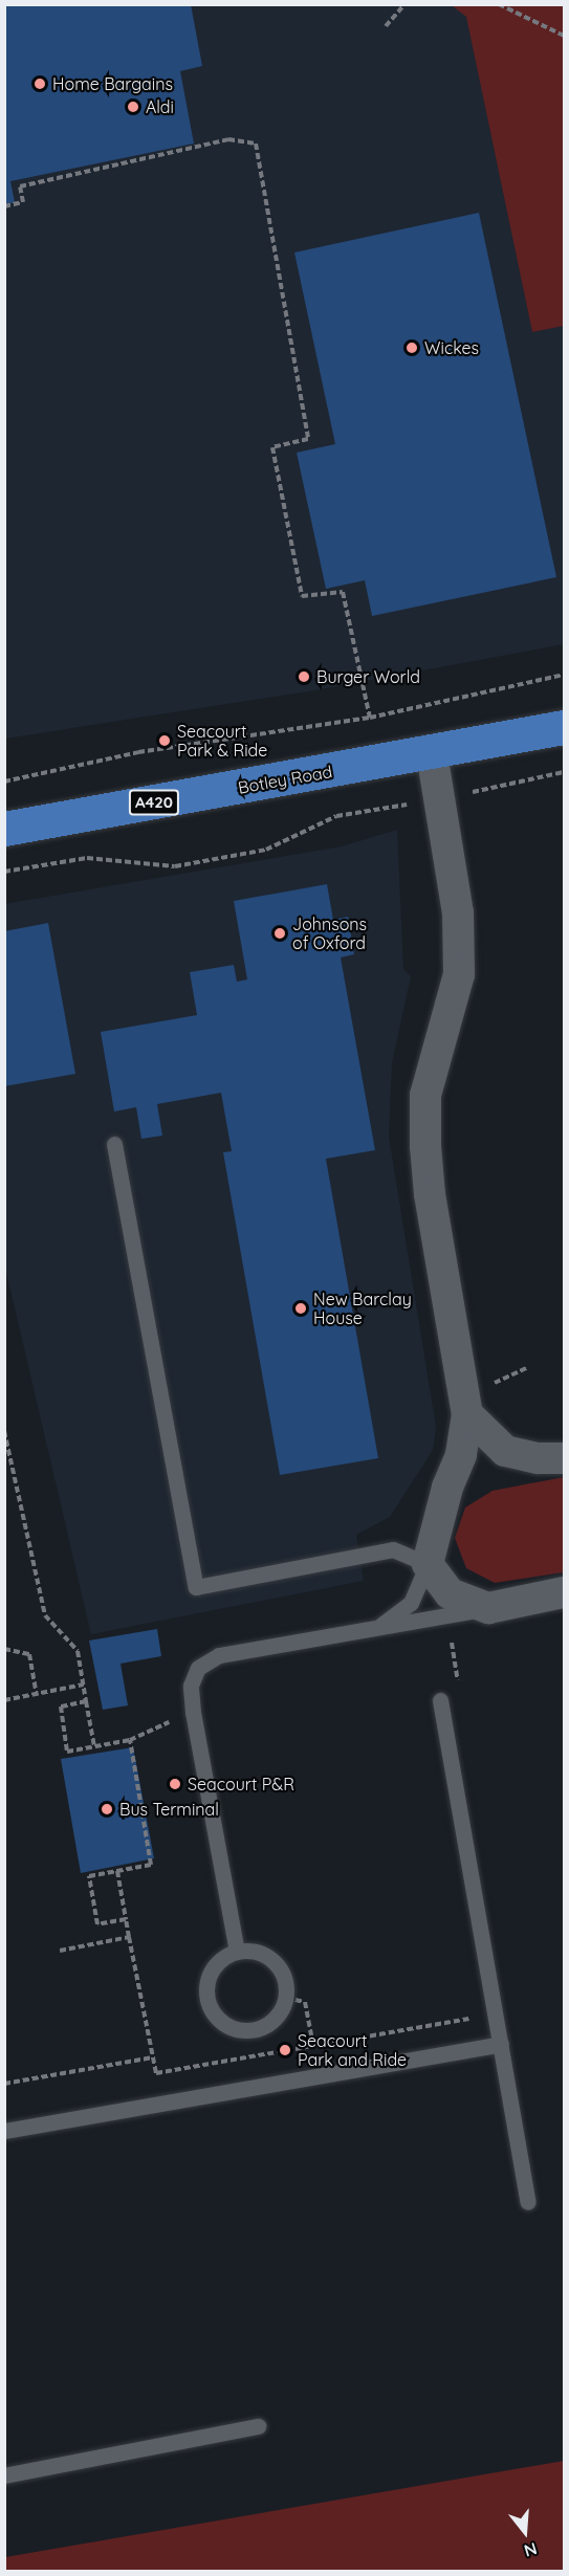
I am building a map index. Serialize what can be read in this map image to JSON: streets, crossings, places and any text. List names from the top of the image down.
{
  "streets": {
    "main road": ["Botley Road", "A420"]
  },
  "places": [
    "Home Bargains",
    "Aldi",
    "Wickes",
    "Burger World",
    "Seacourt Park & Ride",
    "Johnsons of Oxford",
    "New Barclay House",
    "Seacourt P&R",
    "Bus Terminal",
    "Seacourt Park and Ride"
  ],
  "north": "bottom"
}
